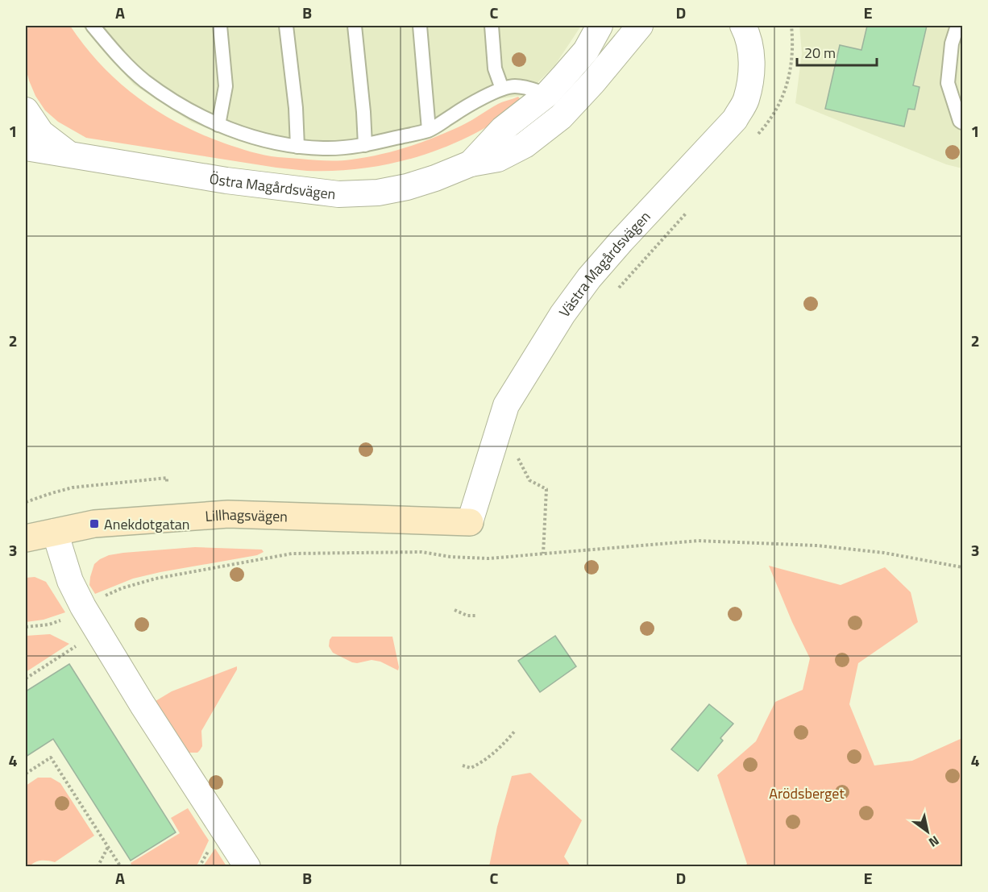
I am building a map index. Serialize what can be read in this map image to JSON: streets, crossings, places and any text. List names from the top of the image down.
{
  "streets": {
    "main road": ["Lillhagsvägen"],
    "street": ["Östra Magårdsvägen", "Västra Magårdsvägen"]
  },
  "crossings": [
    ["Västra Magårdsvägen", "Lillhagsvägen"]
  ],
  "parks": ["Arödsberget"],
  "places": {
    "transit": ["Anekdotgatan"]
  },
  "scale_bar": "20 m",
  "north": "bottom right",
  "grid": {
    "columns": [
      "A",
      "B",
      "C",
      "D",
      "E"
    ],
    "rows": [
      "1",
      "2",
      "3",
      "4"
    ]
  }
}
